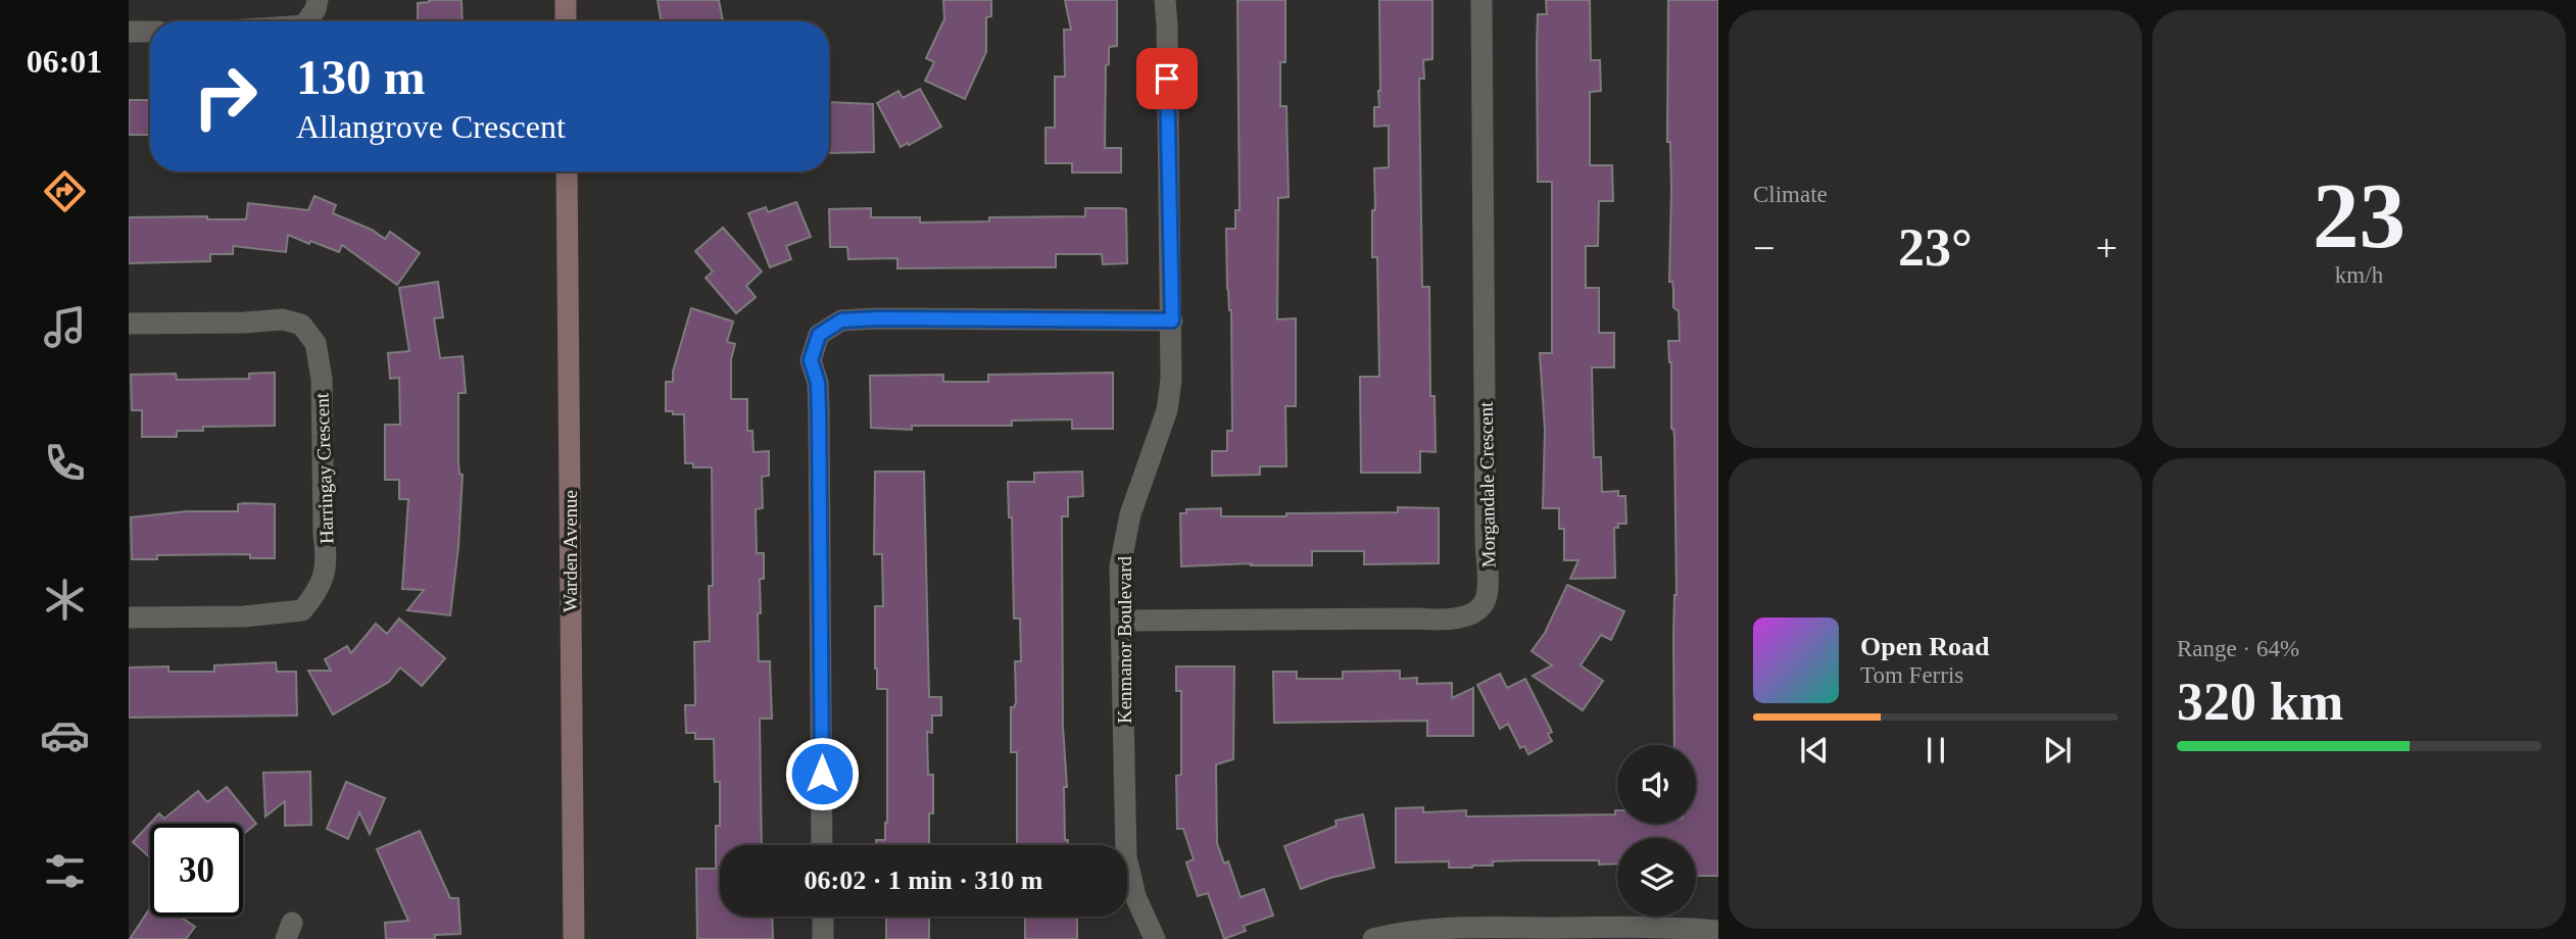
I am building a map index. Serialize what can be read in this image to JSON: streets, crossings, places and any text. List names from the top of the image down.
{
  "streets": {
    "main road": ["Warden Avenue"],
    "street": ["Harringay Crescent", "Morgandale Crescent", "Kenmanor Boulevard"]
  },
  "crossings": [
    ["Morgandale Crescent", "Kenmanor Boulevard"]
  ],
  "page": {
    "tabs": "06:01",
    "tile": [
      "Climate",
      ["23", "km/h"],
      ["Range · 64%", "320 km"]
    ],
    "turn": ["130 m", "Allangrove Crescent"],
    "heat": ["−", "23°", "+"],
    "song": ["Open Road", "Tom Ferris"],
    "limit": "30",
    "trip": "06:02 · 1 min · 310 m"
  }
}
